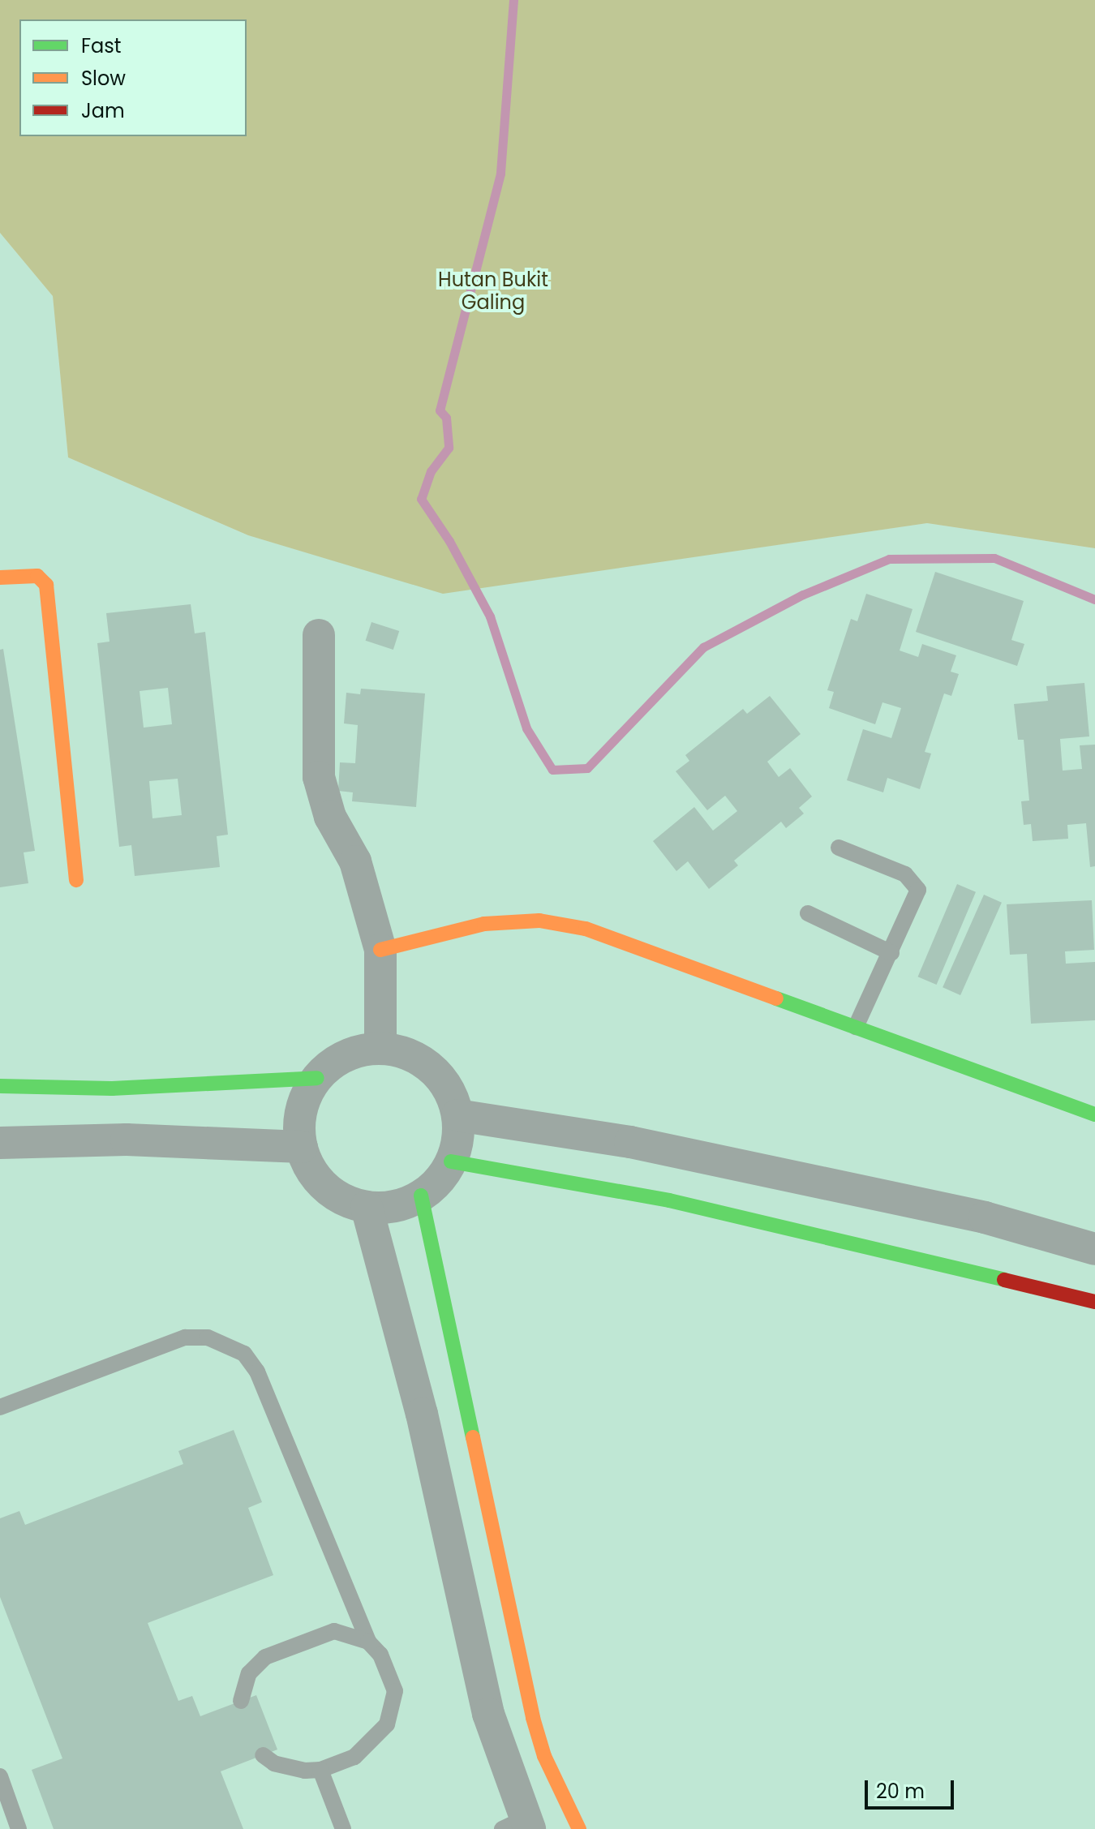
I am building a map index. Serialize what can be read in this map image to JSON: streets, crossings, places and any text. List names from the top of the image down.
{
  "parks": ["Hutan Bukit Galing"],
  "legend": ["Fast", "Slow", "Jam"],
  "scale_bar": "20 m"
}
